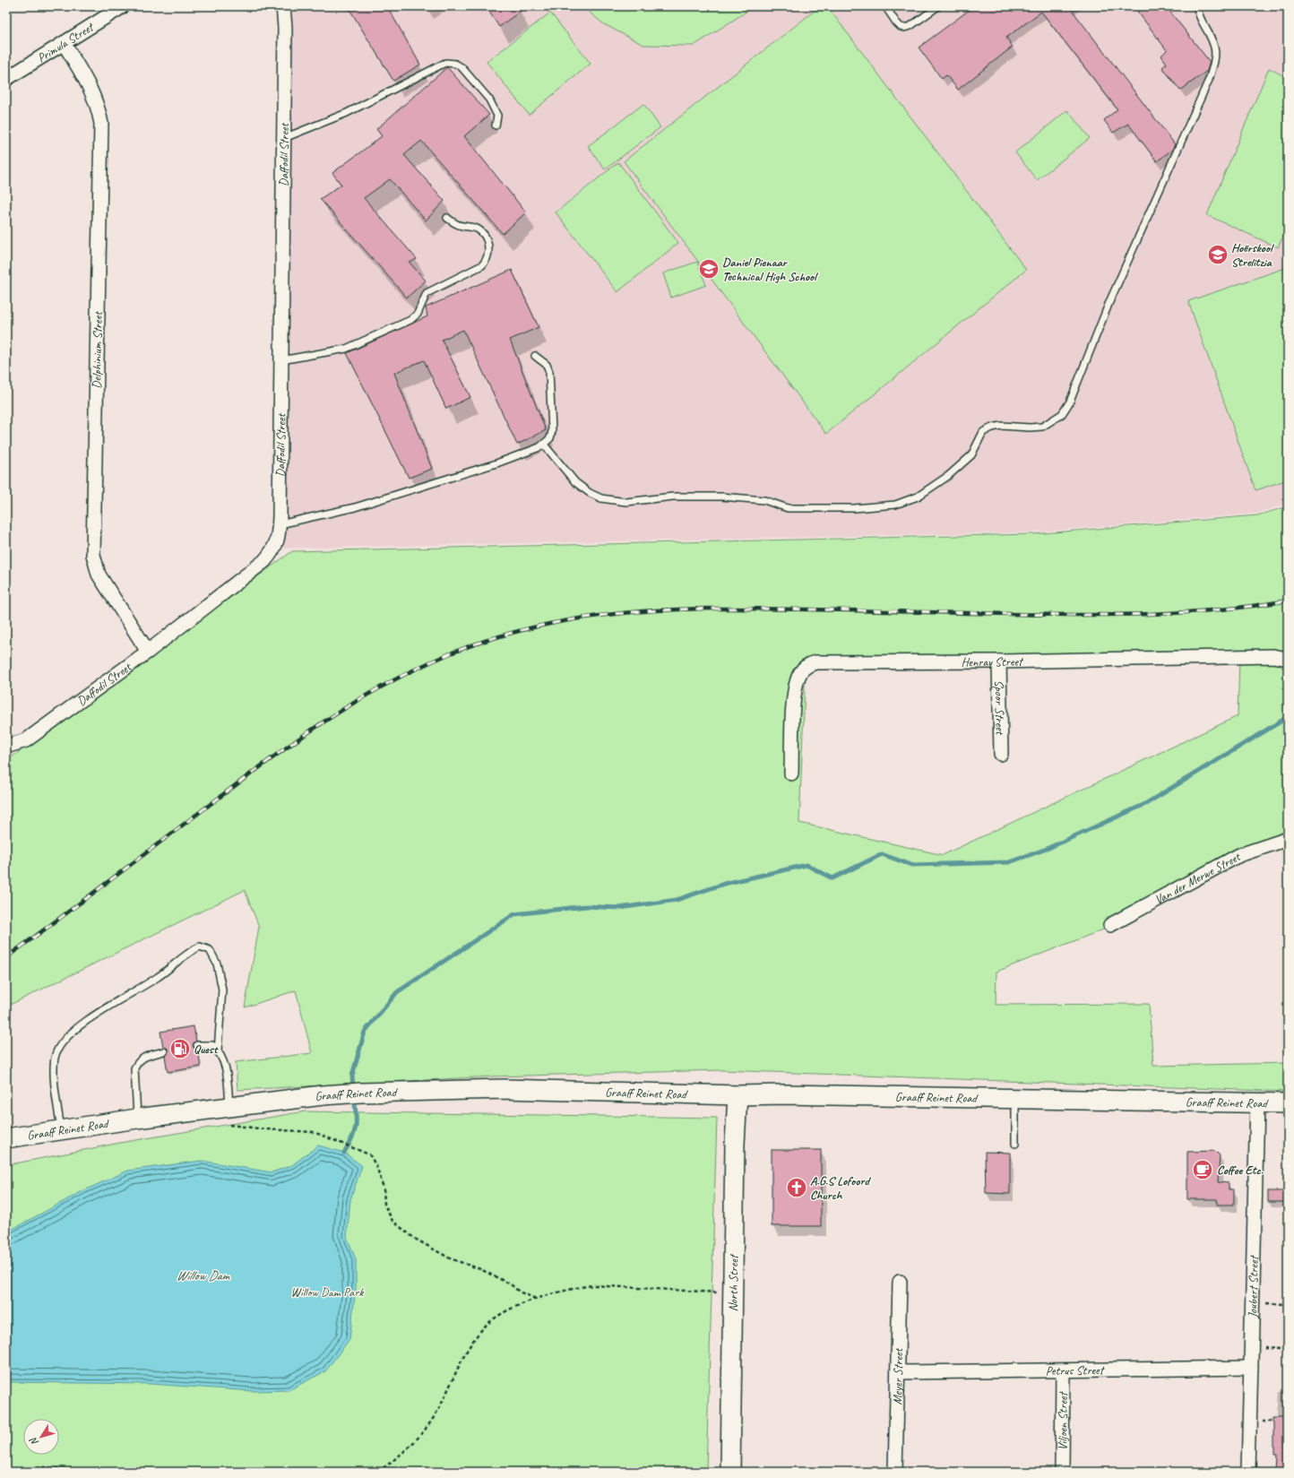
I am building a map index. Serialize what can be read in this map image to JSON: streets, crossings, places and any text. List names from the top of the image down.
{
  "streets": {
    "main road": ["Graaff Reinet Road", "North Street"],
    "street": [
      "Primula Street",
      "Daffodil Street",
      "Delphinium Street",
      "Henray Street",
      "Spoor Street",
      "Van der Merwe Street",
      "Joubert Street",
      "Petrus Street",
      "Meyer Street",
      "Viljoen Street"
    ]
  },
  "crossings": [
    ["Primula Street", "Delphinium Street"],
    ["Daffodil Street", "Delphinium Street"],
    ["Henray Street", "Spoor Street"],
    ["Graaff Reinet Road", "North Street"],
    ["Graaff Reinet Road", "Joubert Street"],
    ["Joubert Street", "Petrus Street"],
    ["Petrus Street", "Meyer Street"],
    ["Petrus Street", "Viljoen Street"]
  ],
  "water": ["Willow Dam"],
  "parks": ["Willow Dam Park"],
  "places": {
    "school or university": ["Hoërskool Strelitzia", "Daniel Pienaar Technical High School"],
    "fuel station": ["Quest"],
    "cafe": ["Coffee Etc."],
    "church": ["A.G.S Lofoord Church"]
  },
  "north": "bottom left"
}
